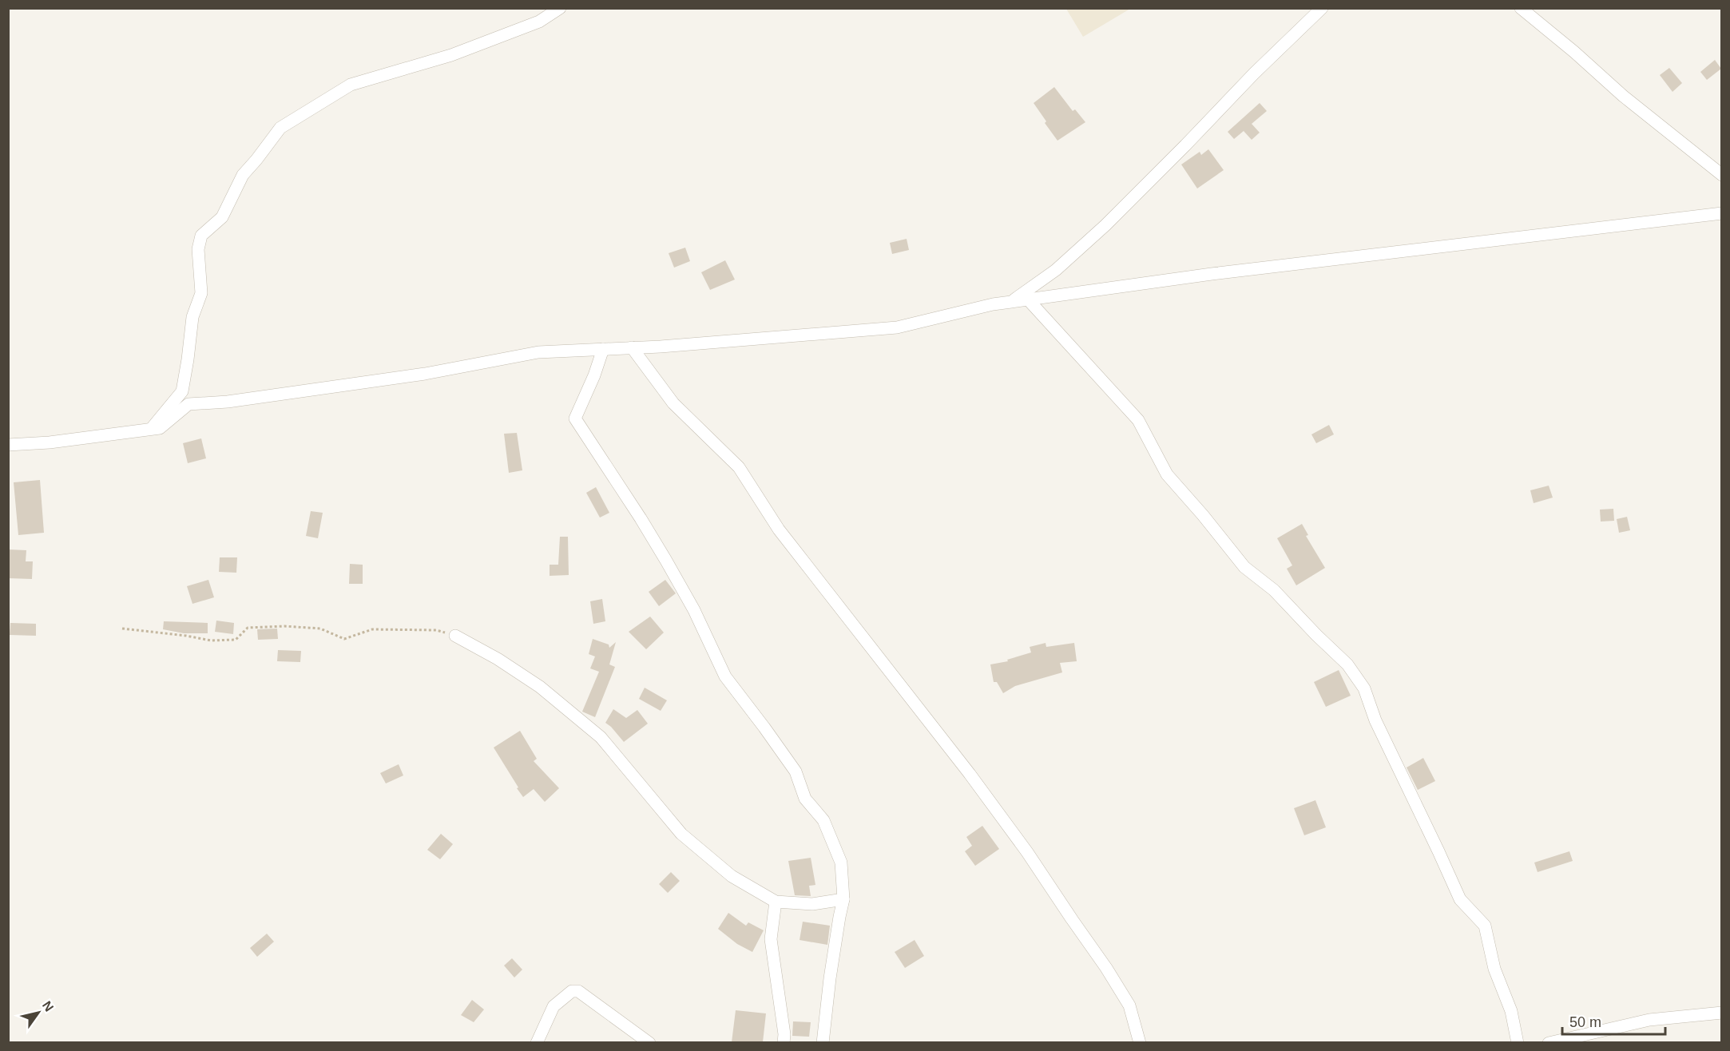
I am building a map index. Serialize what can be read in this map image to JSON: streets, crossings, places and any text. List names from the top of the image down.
{
  "scale_bar": "50 m",
  "north": "top right"
}
